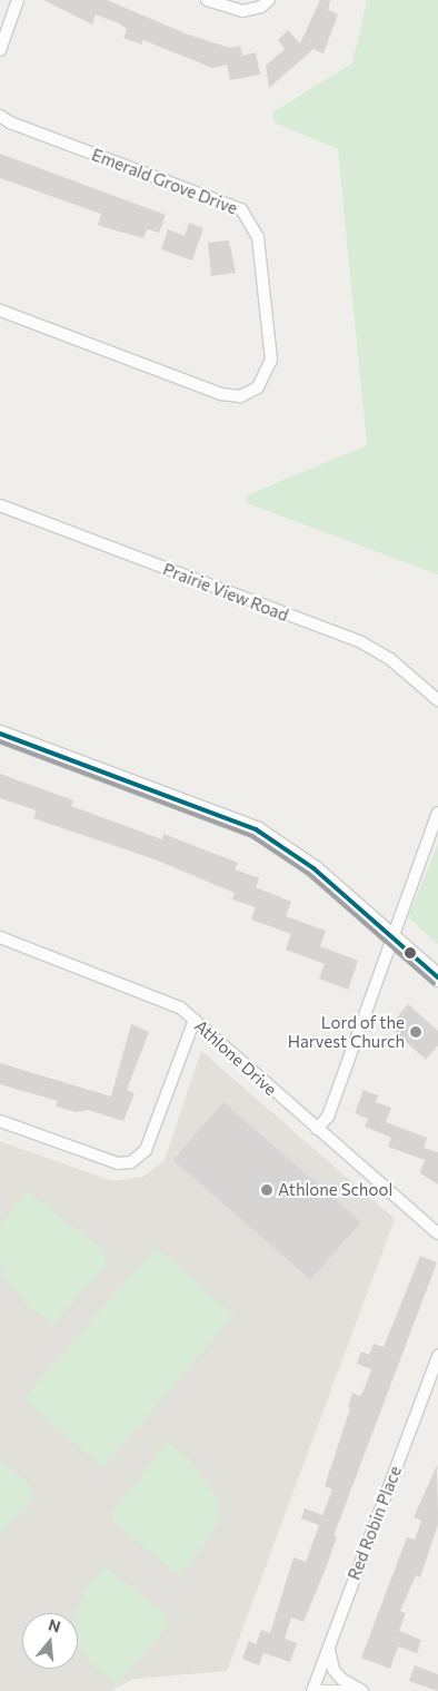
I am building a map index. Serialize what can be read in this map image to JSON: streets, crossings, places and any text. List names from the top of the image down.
{
  "streets": {
    "street": [
      "Emerald Grove Drive",
      "Prairie View Road",
      "Athlone Drive",
      "Red Robin Place"
    ]
  },
  "places": ["Lord of the Harvest Church", "Athlone School"],
  "north": "top"
}
